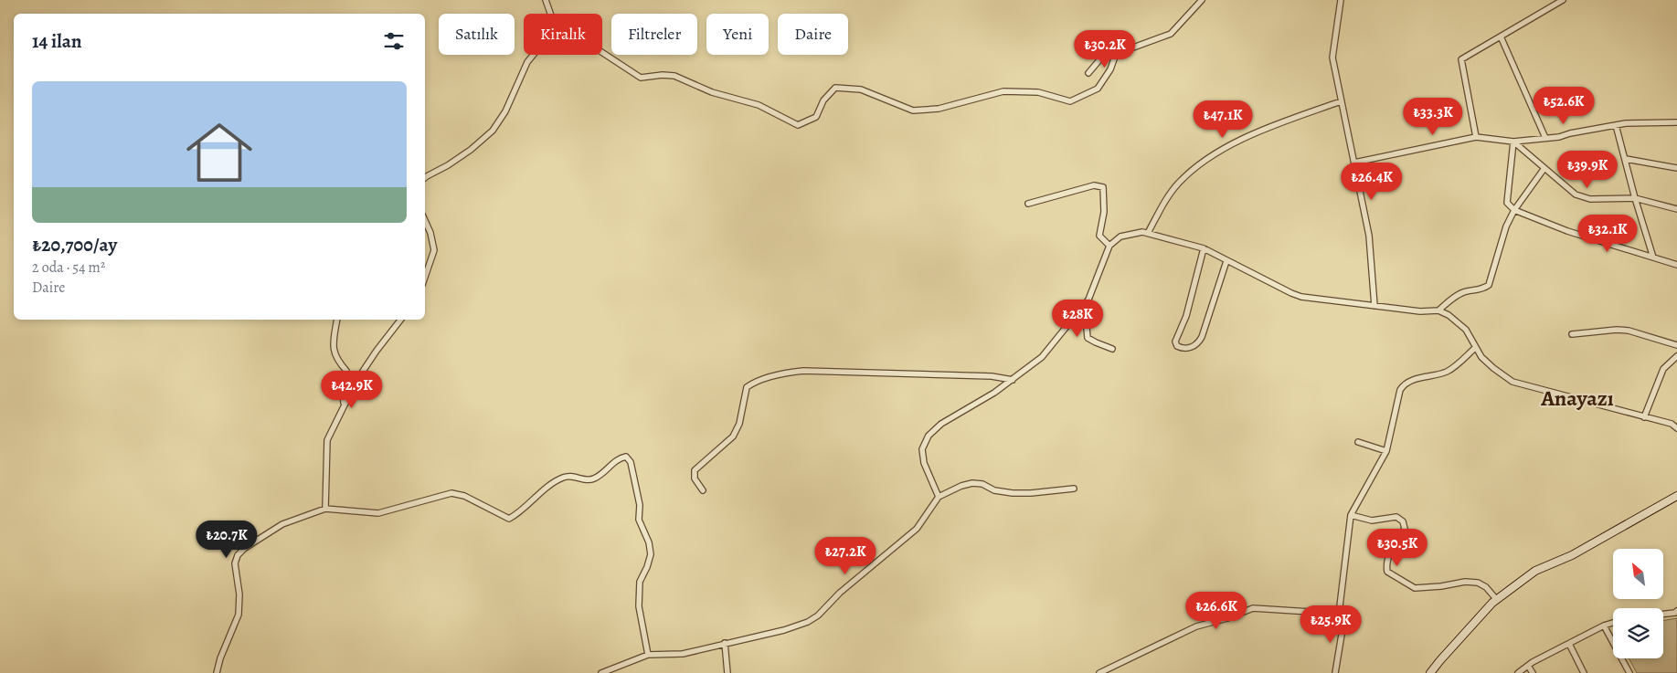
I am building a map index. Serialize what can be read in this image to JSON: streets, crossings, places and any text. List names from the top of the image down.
{
  "districts": ["Anayazı"],
  "north": "top left",
  "page": {
    "chip": [
      "Satılık",
      "Kiralık",
      "Filtreler",
      "Yeni",
      "Daire"
    ],
    "heading": "14 ilan",
    "price": [
      "₺30.2K",
      "₺52.6K",
      "₺33.3K",
      "₺47.1K",
      "₺39.9K",
      "₺26.4K",
      "₺32.1K",
      "₺28K",
      "₺42.9K",
      "₺20.7K",
      "₺30.5K",
      "₺27.2K",
      "₺26.6K",
      "₺25.9K"
    ],
    "list": [
      {
        "name": "₺20,700/ay",
        "note": "2 oda · 54 m² · Daire"
      }
    ]
  }
}
